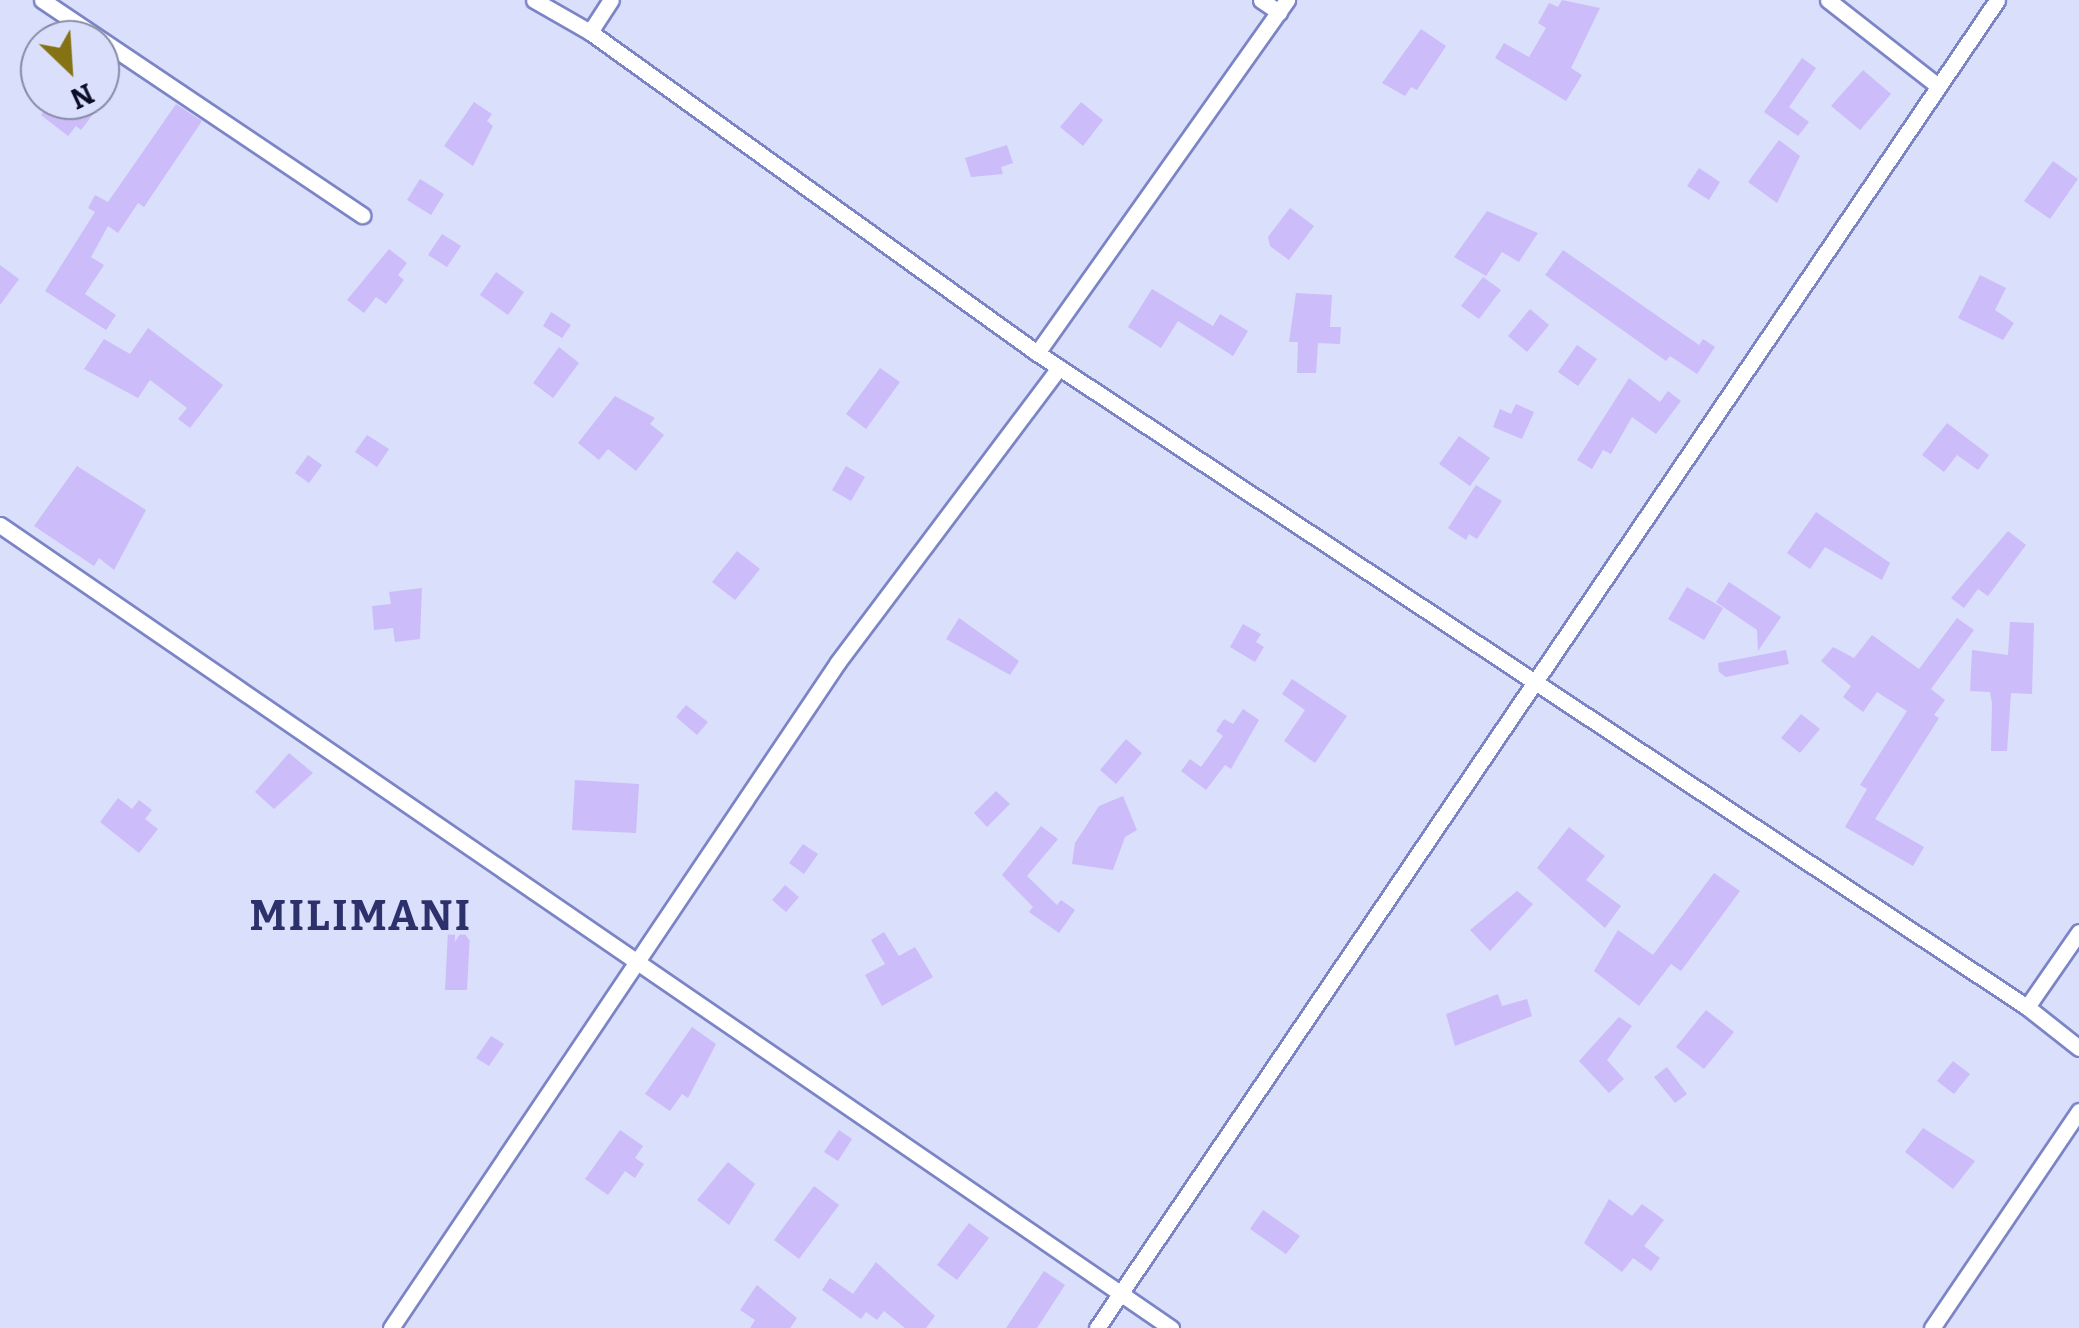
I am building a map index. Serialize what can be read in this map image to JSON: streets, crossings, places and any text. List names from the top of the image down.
{
  "districts": ["MILIMANI"],
  "north": "bottom right"
}
